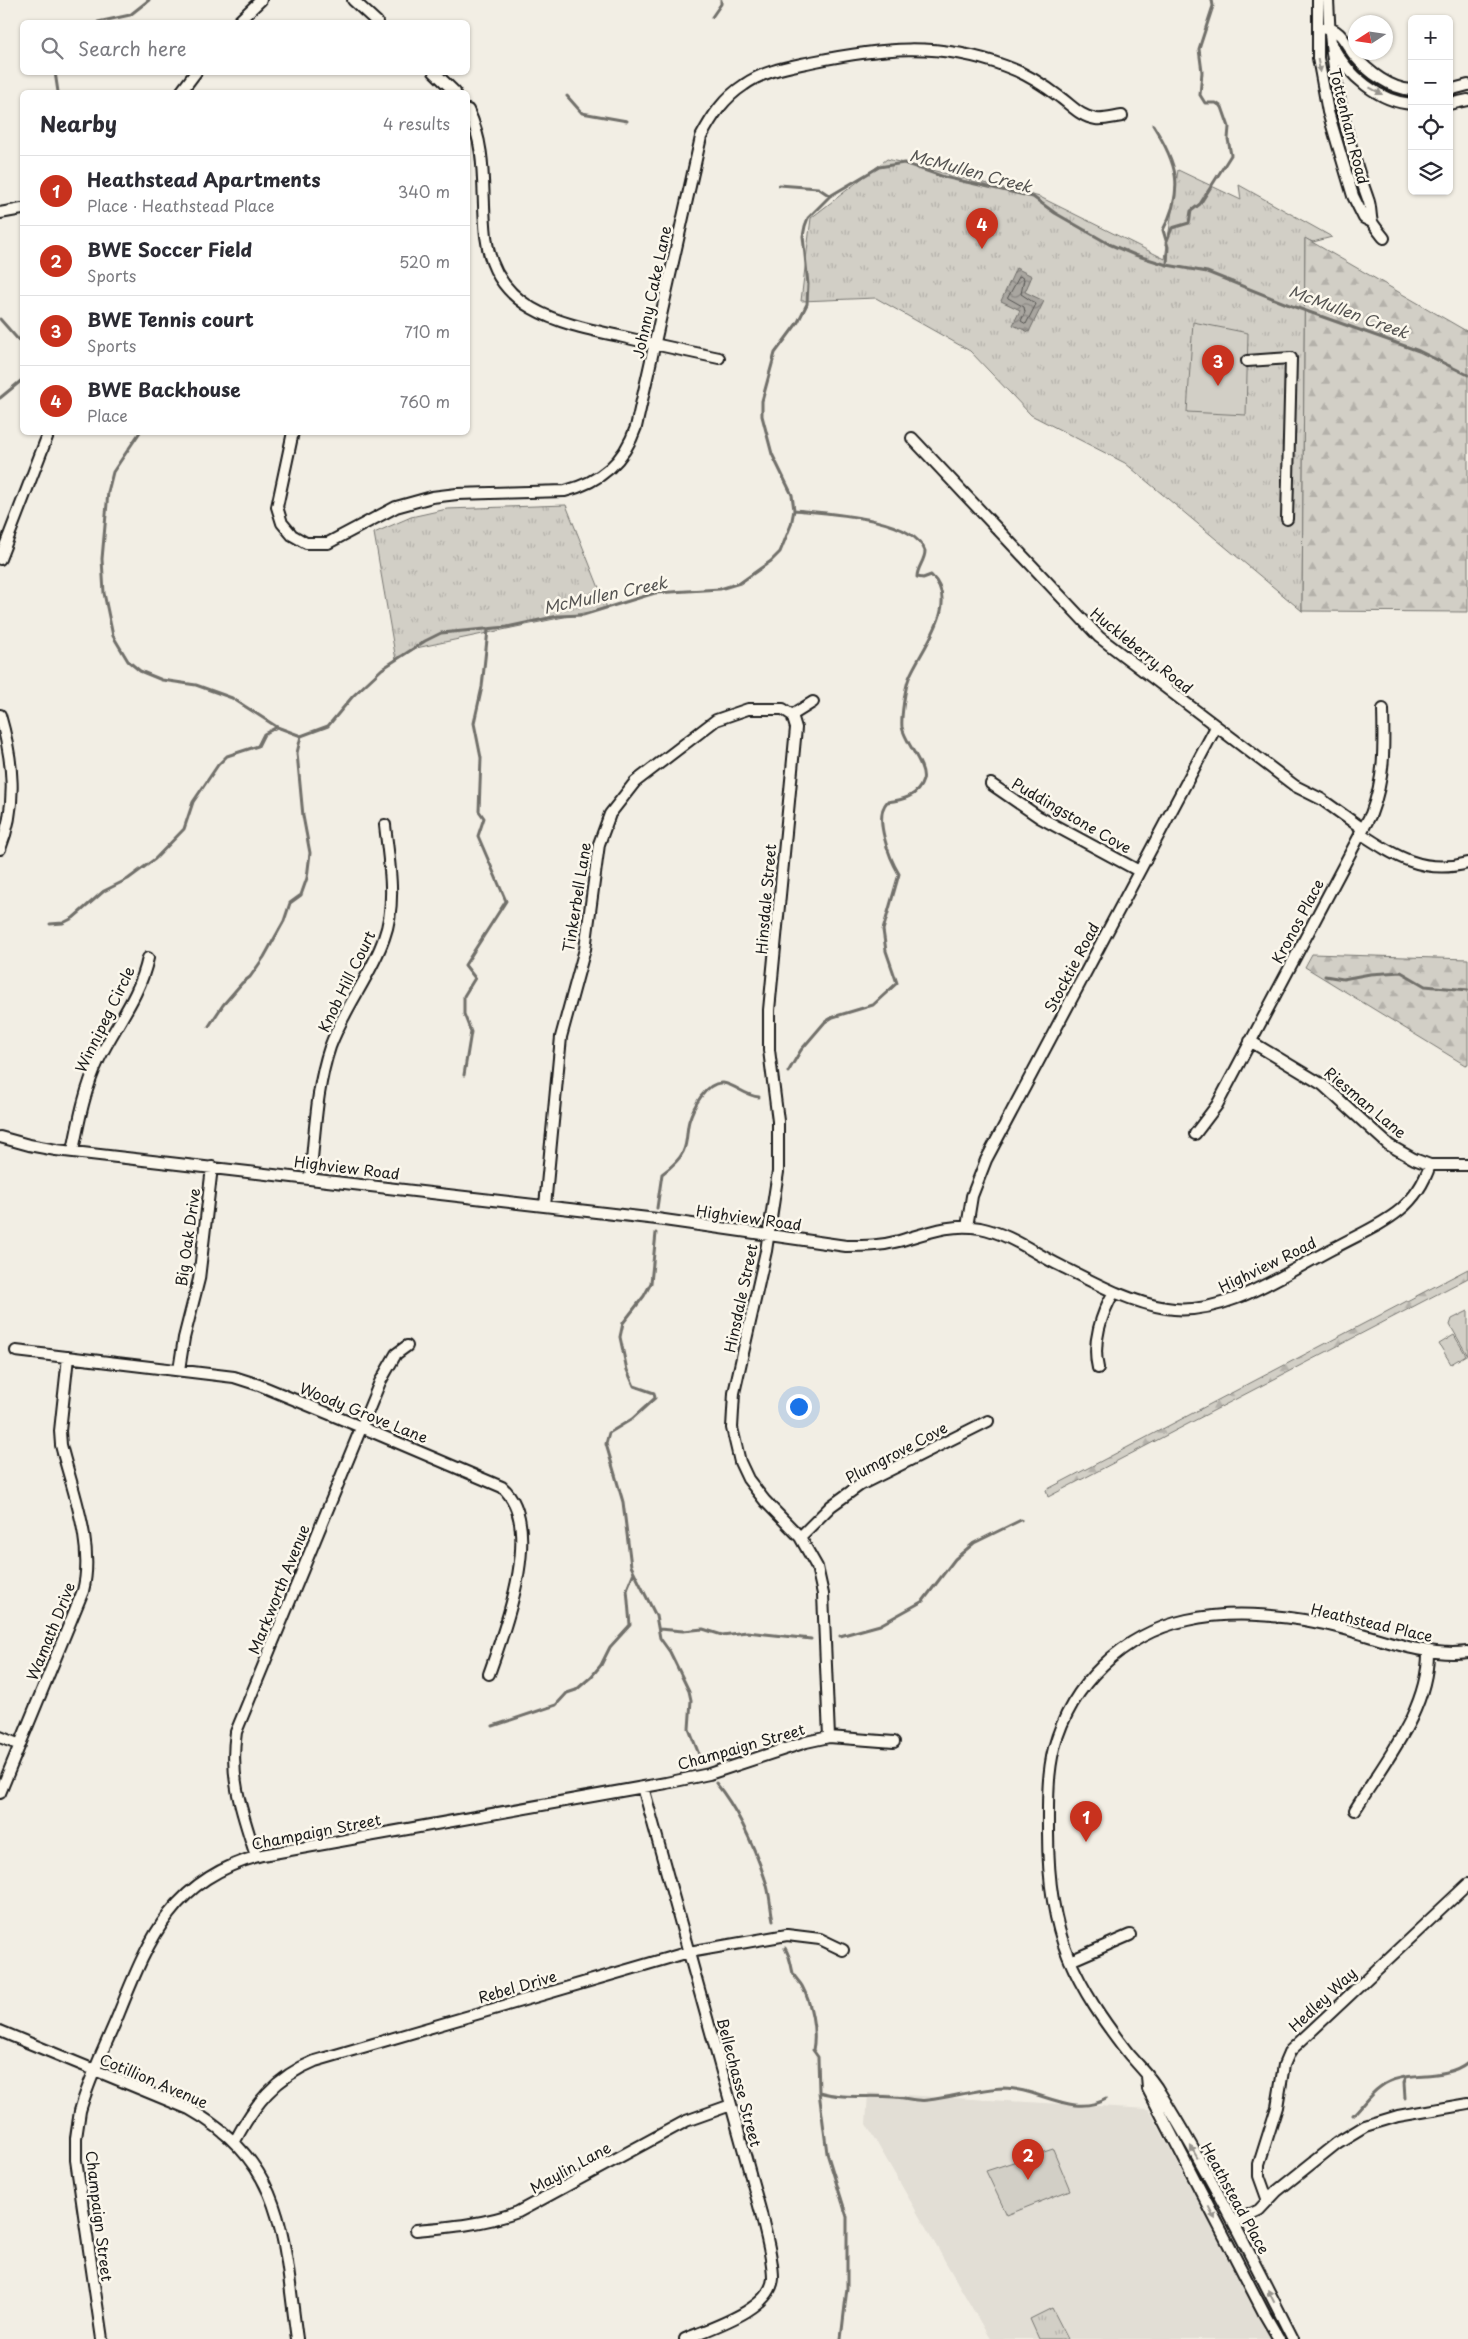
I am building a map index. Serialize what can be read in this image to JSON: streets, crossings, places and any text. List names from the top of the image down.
{
  "streets": {
    "street": [
      "Tottenham Road",
      "Johnny Cake Lane",
      "Huckleberry Road",
      "Puddingstone Cove",
      "Tinkerbell Lane",
      "Hinsdale Street",
      "Kronos Place",
      "Stocktie Road",
      "Knob Hill Court",
      "Winnipeg Circle",
      "Riesman Lane",
      "Highview Road",
      "Big Oak Drive",
      "Woody Grove Lane",
      "Plumgrove Cove",
      "Markworth Avenue",
      "Heathstead Place",
      "Wamath Drive",
      "Champaign Street",
      "Rebel Drive",
      "Hedley Way",
      "Cotillion Avenue",
      "Bellechasse Street",
      "Maylin Lane"
    ]
  },
  "crossings": [
    ["Huckleberry Road", "Kronos Place"],
    ["Huckleberry Road", "Stocktie Road"],
    ["Puddingstone Cove", "Stocktie Road"],
    ["Tinkerbell Lane", "Hinsdale Street"],
    ["Tinkerbell Lane", "Highview Road"],
    ["Hinsdale Street", "Highview Road"],
    ["Hinsdale Street", "Plumgrove Cove"],
    ["Hinsdale Street", "Champaign Street"],
    ["Kronos Place", "Riesman Lane"],
    ["Stocktie Road", "Highview Road"],
    ["Knob Hill Court", "Highview Road"],
    ["Winnipeg Circle", "Highview Road"],
    ["Riesman Lane", "Highview Road"],
    ["Highview Road", "Big Oak Drive"],
    ["Big Oak Drive", "Woody Grove Lane"],
    ["Woody Grove Lane", "Markworth Avenue"],
    ["Woody Grove Lane", "Wamath Drive"],
    ["Markworth Avenue", "Champaign Street"],
    ["Champaign Street", "Cotillion Avenue"],
    ["Champaign Street", "Bellechasse Street"],
    ["Rebel Drive", "Cotillion Avenue"],
    ["Rebel Drive", "Bellechasse Street"],
    ["Bellechasse Street", "Maylin Lane"]
  ],
  "water": ["McMullen Creek"],
  "north": "left",
  "page": {
    "map_buttons": ["+", "−"],
    "search": "Search here",
    "heading": ["Nearby", "4 results"],
    "list": [
      {
        "mark": "1",
        "name": "Heathstead Apartments",
        "note": "Place · Heathstead Place",
        "value": "340 m"
      },
      {
        "mark": "2",
        "name": "BWE Soccer Field",
        "note": "Sports",
        "value": "520 m"
      },
      {
        "mark": "3",
        "name": "BWE Tennis court",
        "note": "Sports",
        "value": "710 m"
      },
      {
        "mark": "4",
        "name": "BWE Backhouse",
        "note": "Place",
        "value": "760 m"
      }
    ],
    "pins": [
      "4",
      "3",
      "1",
      "2"
    ]
  }
}
